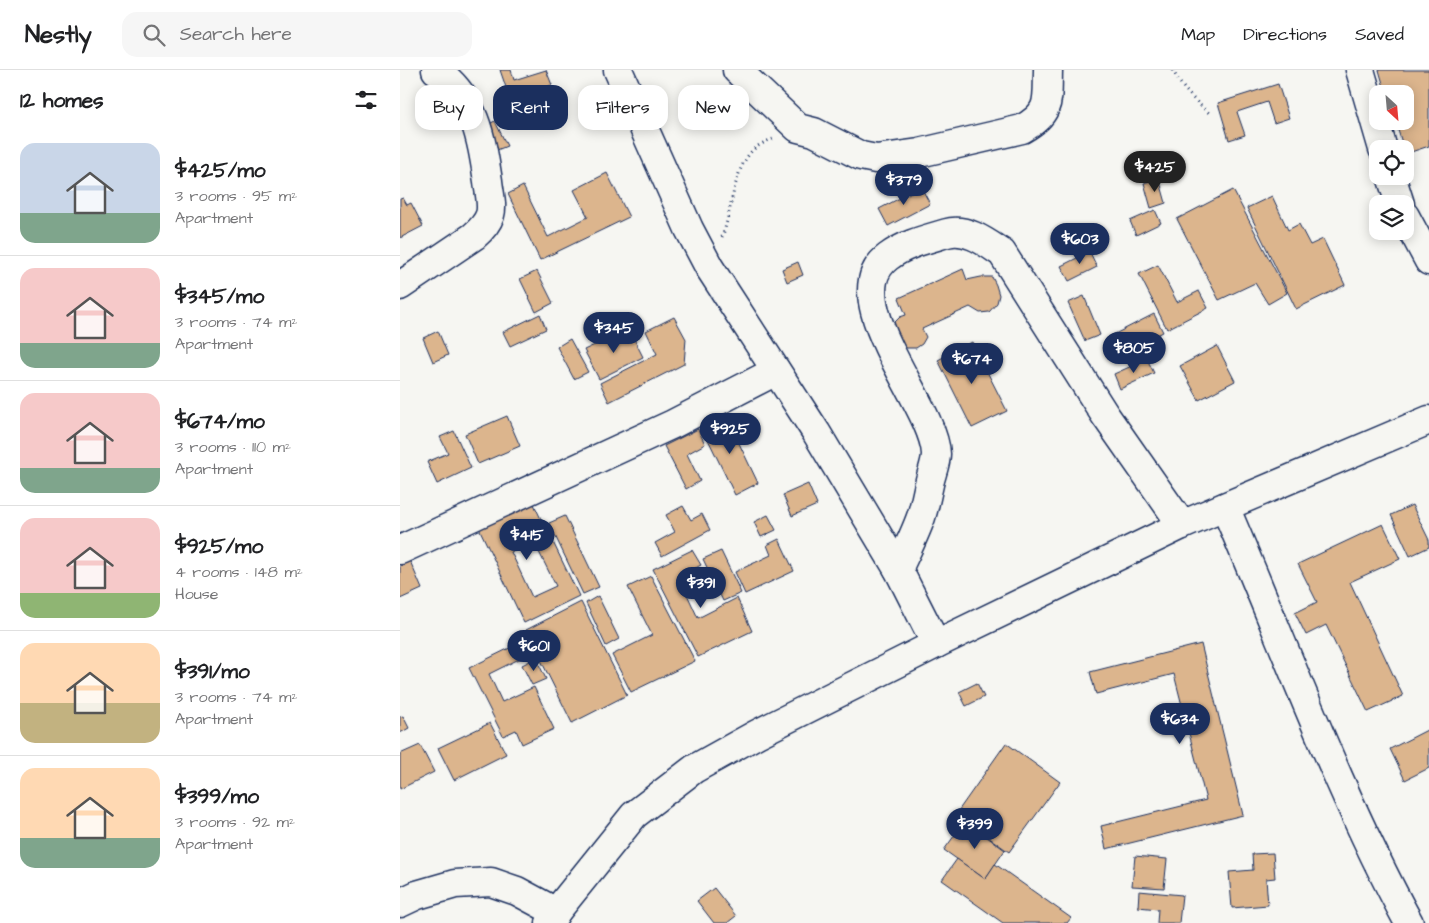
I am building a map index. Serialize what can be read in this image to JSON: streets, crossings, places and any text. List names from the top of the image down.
{
  "north": "bottom right",
  "page": {
    "header": "Nestly",
    "search": "Search here",
    "nav": ["Map", "Directions", "Saved"],
    "heading": "12 homes",
    "chip": [
      "Buy",
      "Rent",
      "Filters",
      "New"
    ],
    "list": [
      {
        "name": "$425/mo",
        "note": "3 rooms · 95 m² · Apartment"
      },
      {
        "name": "$345/mo",
        "note": "3 rooms · 74 m² · Apartment"
      },
      {
        "name": "$674/mo",
        "note": "3 rooms · 110 m² · Apartment"
      },
      {
        "name": "$925/mo",
        "note": "4 rooms · 148 m² · House"
      },
      {
        "name": "$391/mo",
        "note": "3 rooms · 74 m² · Apartment"
      },
      {
        "name": "$399/mo",
        "note": "3 rooms · 92 m² · Apartment"
      }
    ],
    "price": [
      "$425",
      "$379",
      "$603",
      "$345",
      "$805",
      "$674",
      "$925",
      "$415",
      "$391",
      "$601",
      "$634",
      "$399"
    ]
  }
}
